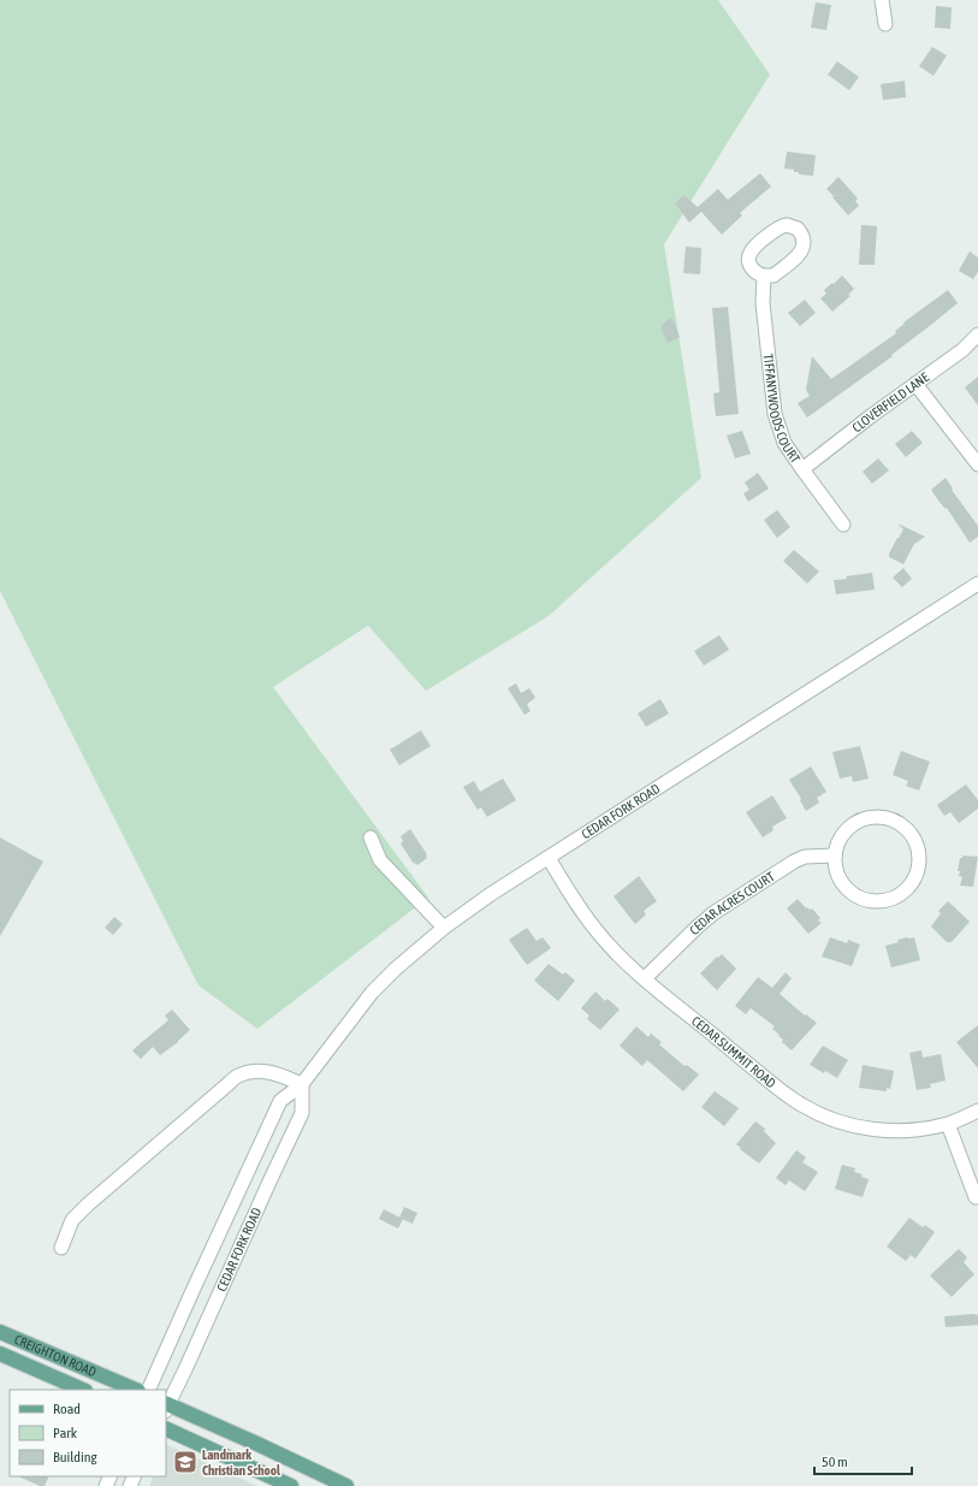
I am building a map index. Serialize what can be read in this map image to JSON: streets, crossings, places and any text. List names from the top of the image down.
{
  "streets": {
    "main road": ["CREIGHTON ROAD"],
    "street": [
      "CLOVERFIELD LANE",
      "TIFFANYWOODS COURT",
      "CEDAR FORK ROAD",
      "CEDAR ACRES COURT",
      "CEDAR SUMMIT ROAD"
    ]
  },
  "crossings": [
    ["CLOVERFIELD LANE", "TIFFANYWOODS COURT"],
    ["CEDAR FORK ROAD", "CEDAR SUMMIT ROAD"],
    ["CEDAR ACRES COURT", "CEDAR SUMMIT ROAD"]
  ],
  "places": {
    "school or university": ["Landmark Christian School"]
  },
  "legend": ["Road", "Park", "Building"],
  "scale_bar": "50 m"
}
